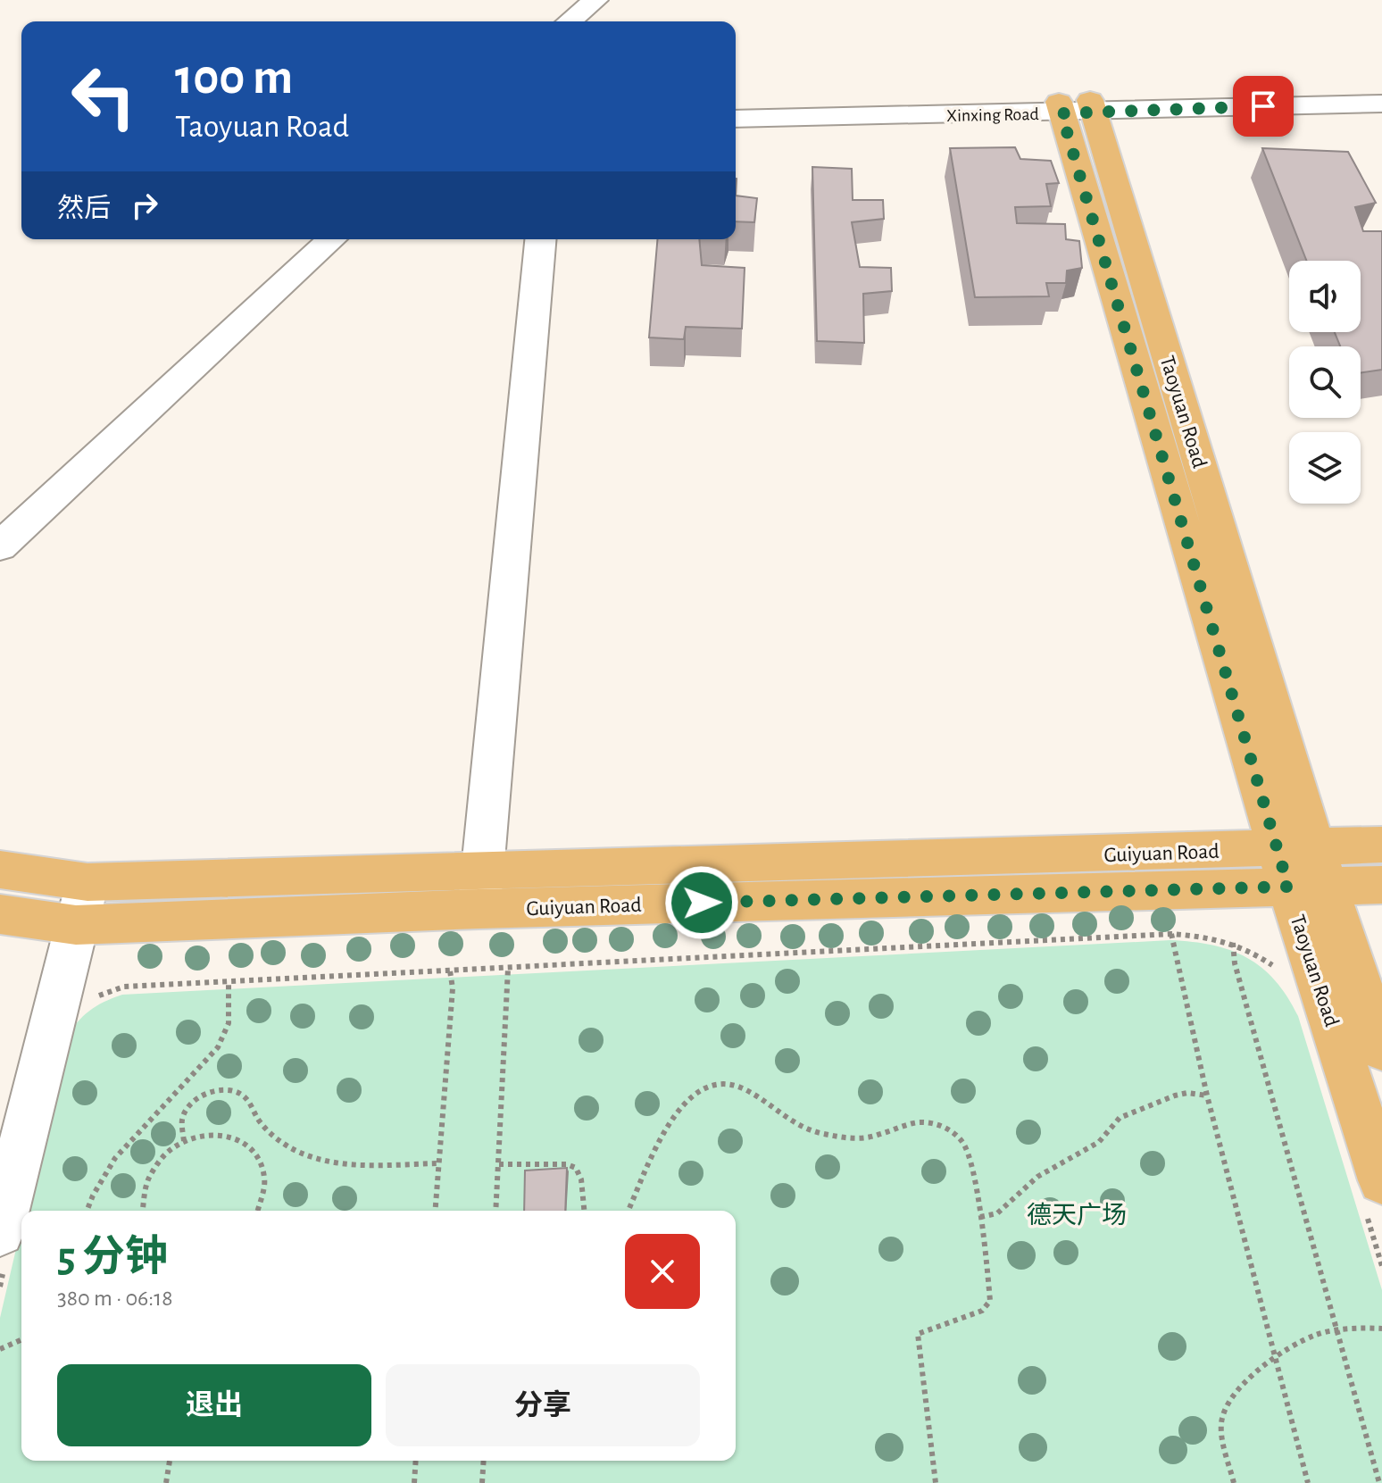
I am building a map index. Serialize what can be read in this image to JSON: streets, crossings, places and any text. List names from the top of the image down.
{
  "streets": {
    "main road": ["Taoyuan Road", "Guiyuan Road"],
    "street": ["Xinxing Road"]
  },
  "crossings": [
    ["Xinxing Road", "Taoyuan Road"],
    ["Taoyuan Road", "Guiyuan Road"]
  ],
  "parks": ["德天广场"],
  "page": {
    "turn": ["100 m", "Taoyuan Road"],
    "then": "然后",
    "heading": ["5 分钟", "380 m · 06:18"],
    "buttons": ["退出", "分享"]
  }
}
